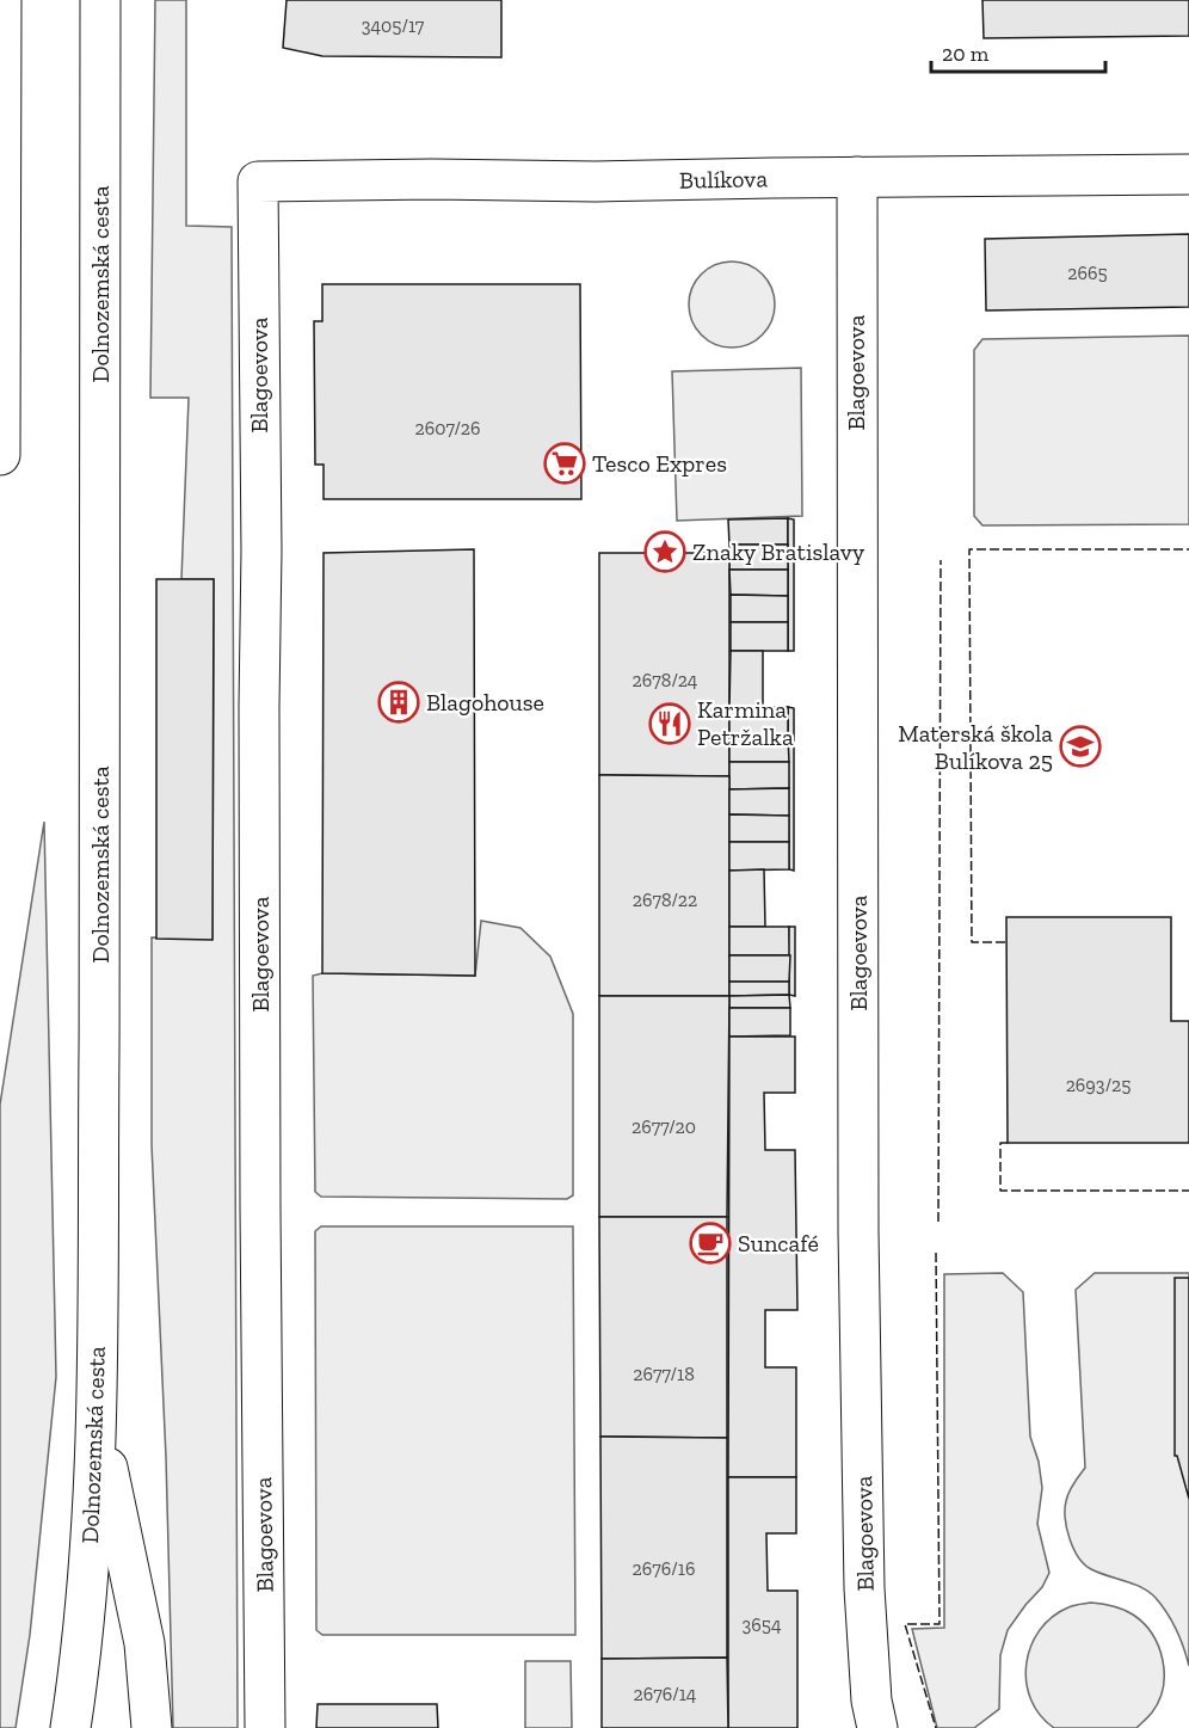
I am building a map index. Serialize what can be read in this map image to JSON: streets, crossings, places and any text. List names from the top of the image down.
{
  "streets": {
    "street": ["Bulíkova", "Dolnozemská cesta", "Blagoevova"]
  },
  "crossings": [
    ["Bulíkova", "Blagoevova"]
  ],
  "places": {
    "supermarket": ["Tesco Expres"],
    "place": ["Znaky Bratislavy"],
    "building": ["Blagohouse"],
    "restaurant": ["Karmina Petržalka"],
    "school or university": ["Materská škola Bulíkova 25"],
    "cafe": ["Suncafé"]
  },
  "house_numbers": [
    "3405/17",
    "2665",
    "2607/26",
    "2678/24",
    "2678/22",
    "2693/25",
    "2677/20",
    "2677/18",
    "2676/16",
    "3654",
    "2676/14"
  ],
  "scale_bar": "20 m"
}
